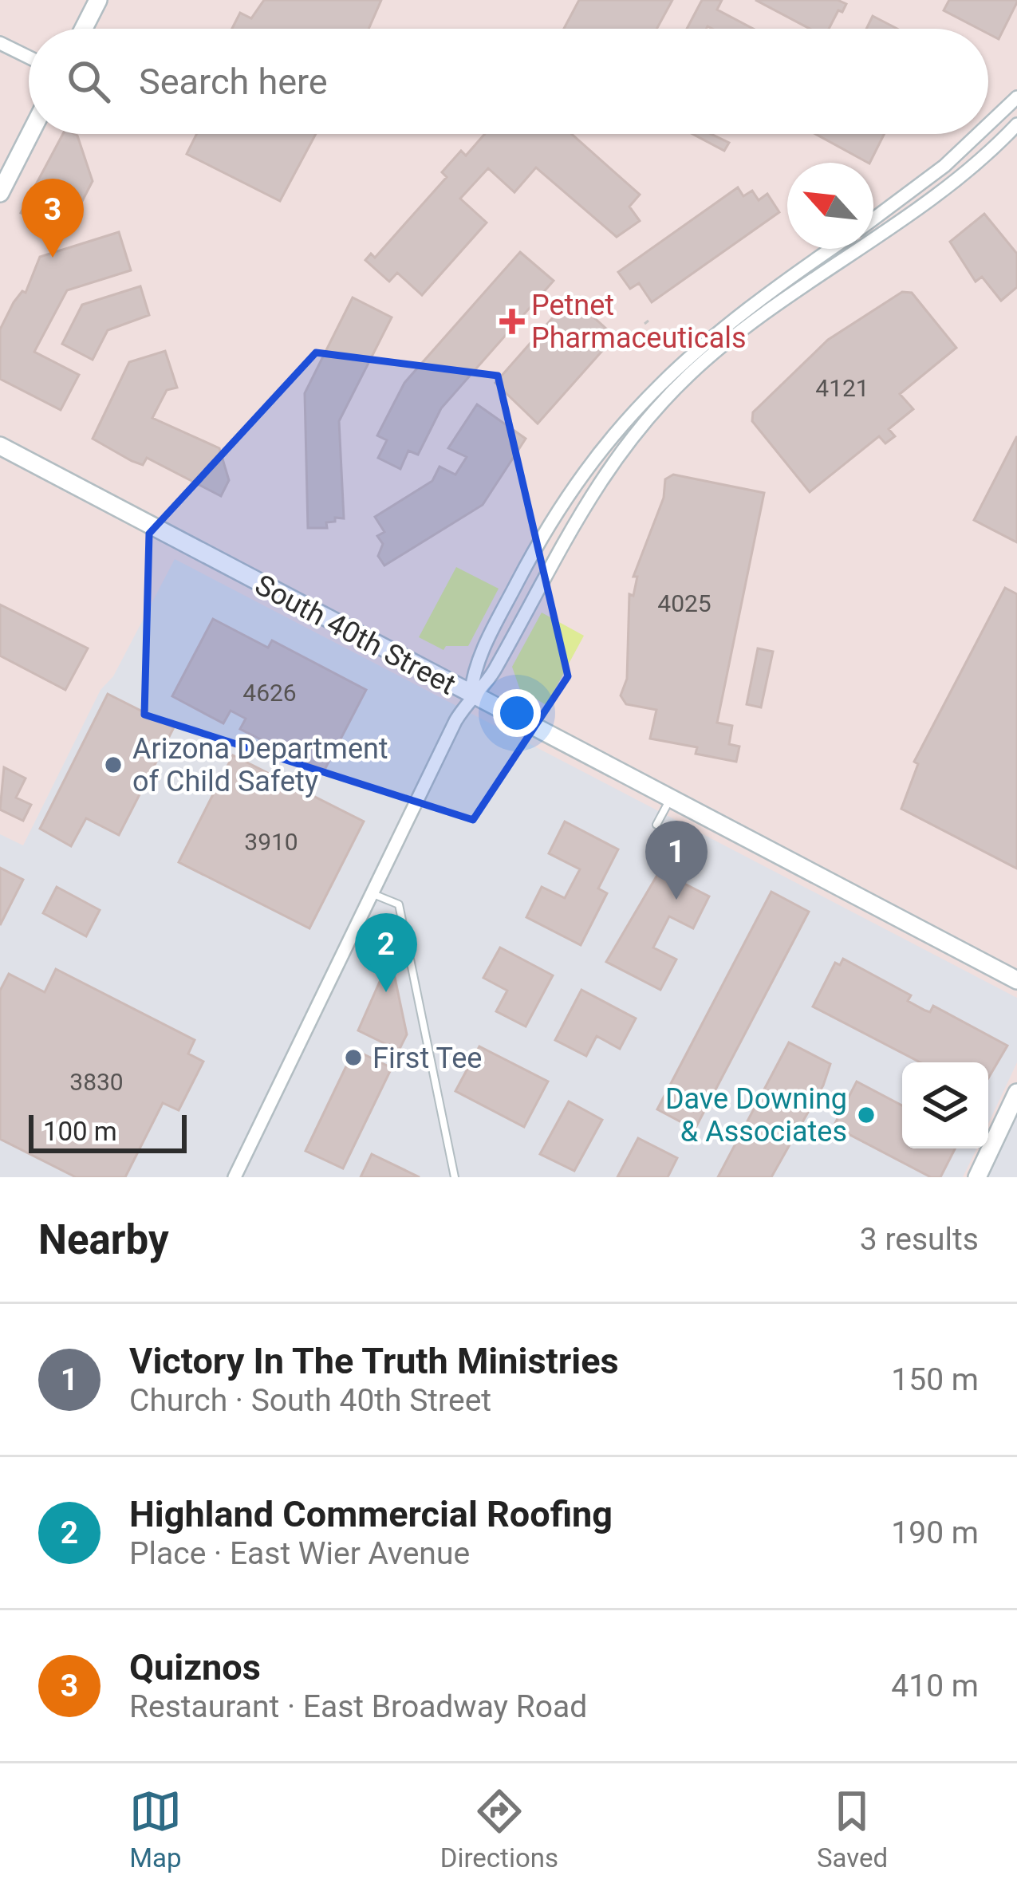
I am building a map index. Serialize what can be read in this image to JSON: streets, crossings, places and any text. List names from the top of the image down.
{
  "streets": {
    "main road": ["South 40th Street"]
  },
  "places": {
    "health": ["Petnet Pharmaceuticals"],
    "other": ["Arizona Department of Child Safety", "First Tee", "Dave Downing & Associates"]
  },
  "house_numbers": [
    "4121",
    "4025",
    "4626",
    "3910",
    "3830"
  ],
  "scale_bar": "100 m",
  "north": "top left",
  "page": {
    "search": "Search here",
    "pins": ["3", "1", "2"],
    "scale": "100 m",
    "heading": ["Nearby", "3 results"],
    "list": [
      {
        "mark": "1",
        "name": "Victory In The Truth Ministries",
        "note": "Church · South 40th Street",
        "value": "150 m"
      },
      {
        "mark": "2",
        "name": "Highland Commercial Roofing",
        "note": "Place · East Wier Avenue",
        "value": "190 m"
      },
      {
        "mark": "3",
        "name": "Quiznos",
        "note": "Restaurant · East Broadway Road",
        "value": "410 m"
      }
    ],
    "nav": ["Map", "Directions", "Saved"]
  }
}
